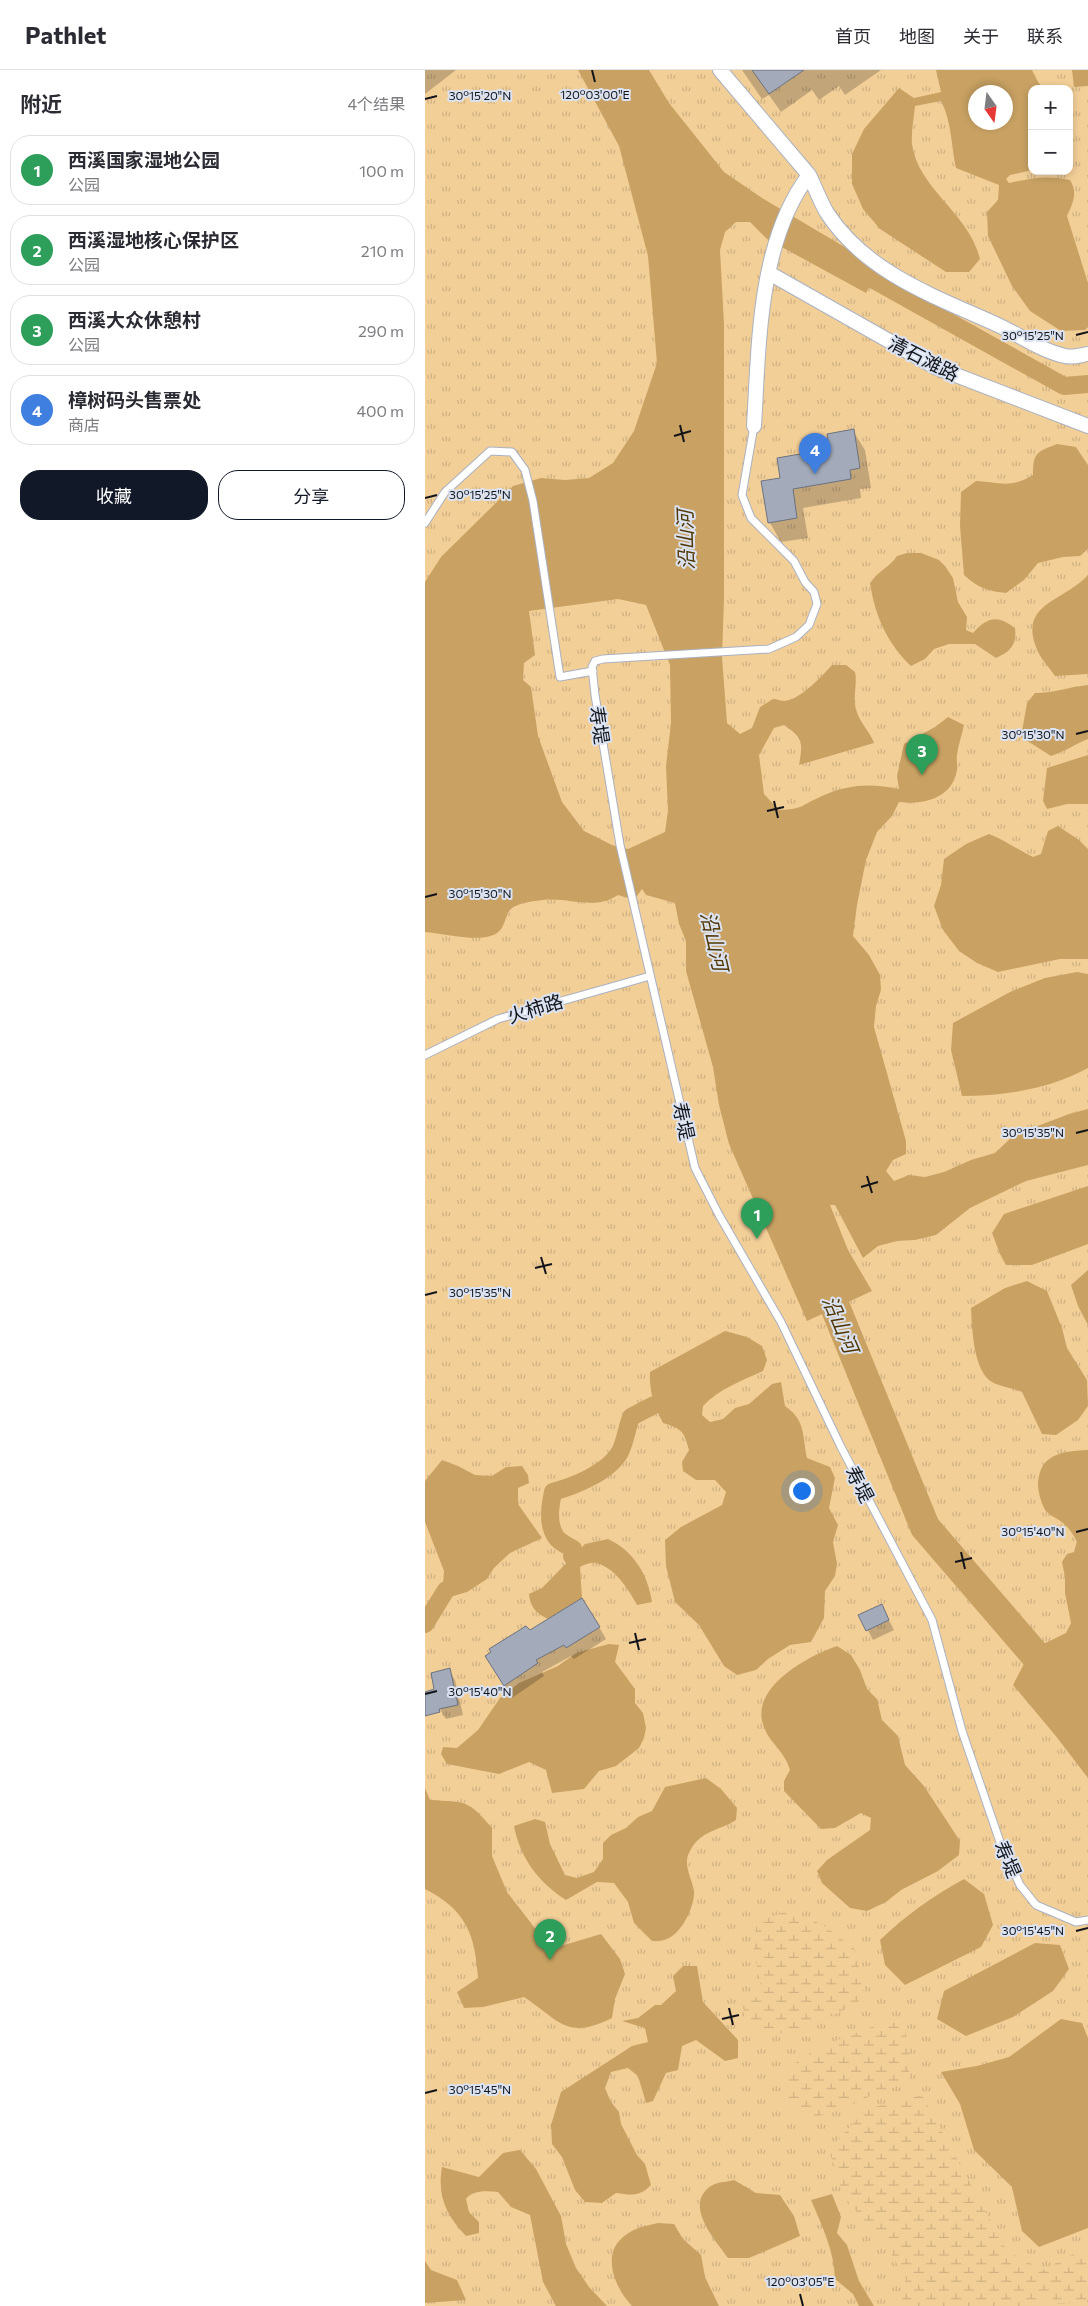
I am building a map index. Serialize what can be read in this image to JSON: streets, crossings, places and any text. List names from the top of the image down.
{
  "streets": {
    "street": ["清石滩路"],
    "lane": ["寿堤", "火柿路"]
  },
  "crossings": [
    ["寿堤", "火柿路"]
  ],
  "water": ["沿山河"],
  "north": "bottom",
  "page": {
    "header": "Pathlet",
    "nav": [
      "首页",
      "地图",
      "关于",
      "联系"
    ],
    "heading": ["附近", "4个结果"],
    "map_buttons": ["+", "−"],
    "list": [
      {
        "mark": "1",
        "name": "西溪国家湿地公园",
        "note": "公园",
        "value": "100 m"
      },
      {
        "mark": "2",
        "name": "西溪湿地核心保护区",
        "note": "公园",
        "value": "210 m"
      },
      {
        "mark": "3",
        "name": "西溪大众休憩村",
        "note": "公园",
        "value": "290 m"
      },
      {
        "mark": "4",
        "name": "樟树码头售票处",
        "note": "商店",
        "value": "400 m"
      }
    ],
    "pins": [
      "4",
      "3",
      "1",
      "2"
    ],
    "buttons": ["收藏", "分享"]
  },
  "coordinates": [
    "120°03'00\"E",
    "30°15'20\"N",
    "30°15'25\"N",
    "30°15'30\"N",
    "30°15'35\"N",
    "30°15'40\"N",
    "30°15'45\"N",
    "120°03'05\"E"
  ]
}
